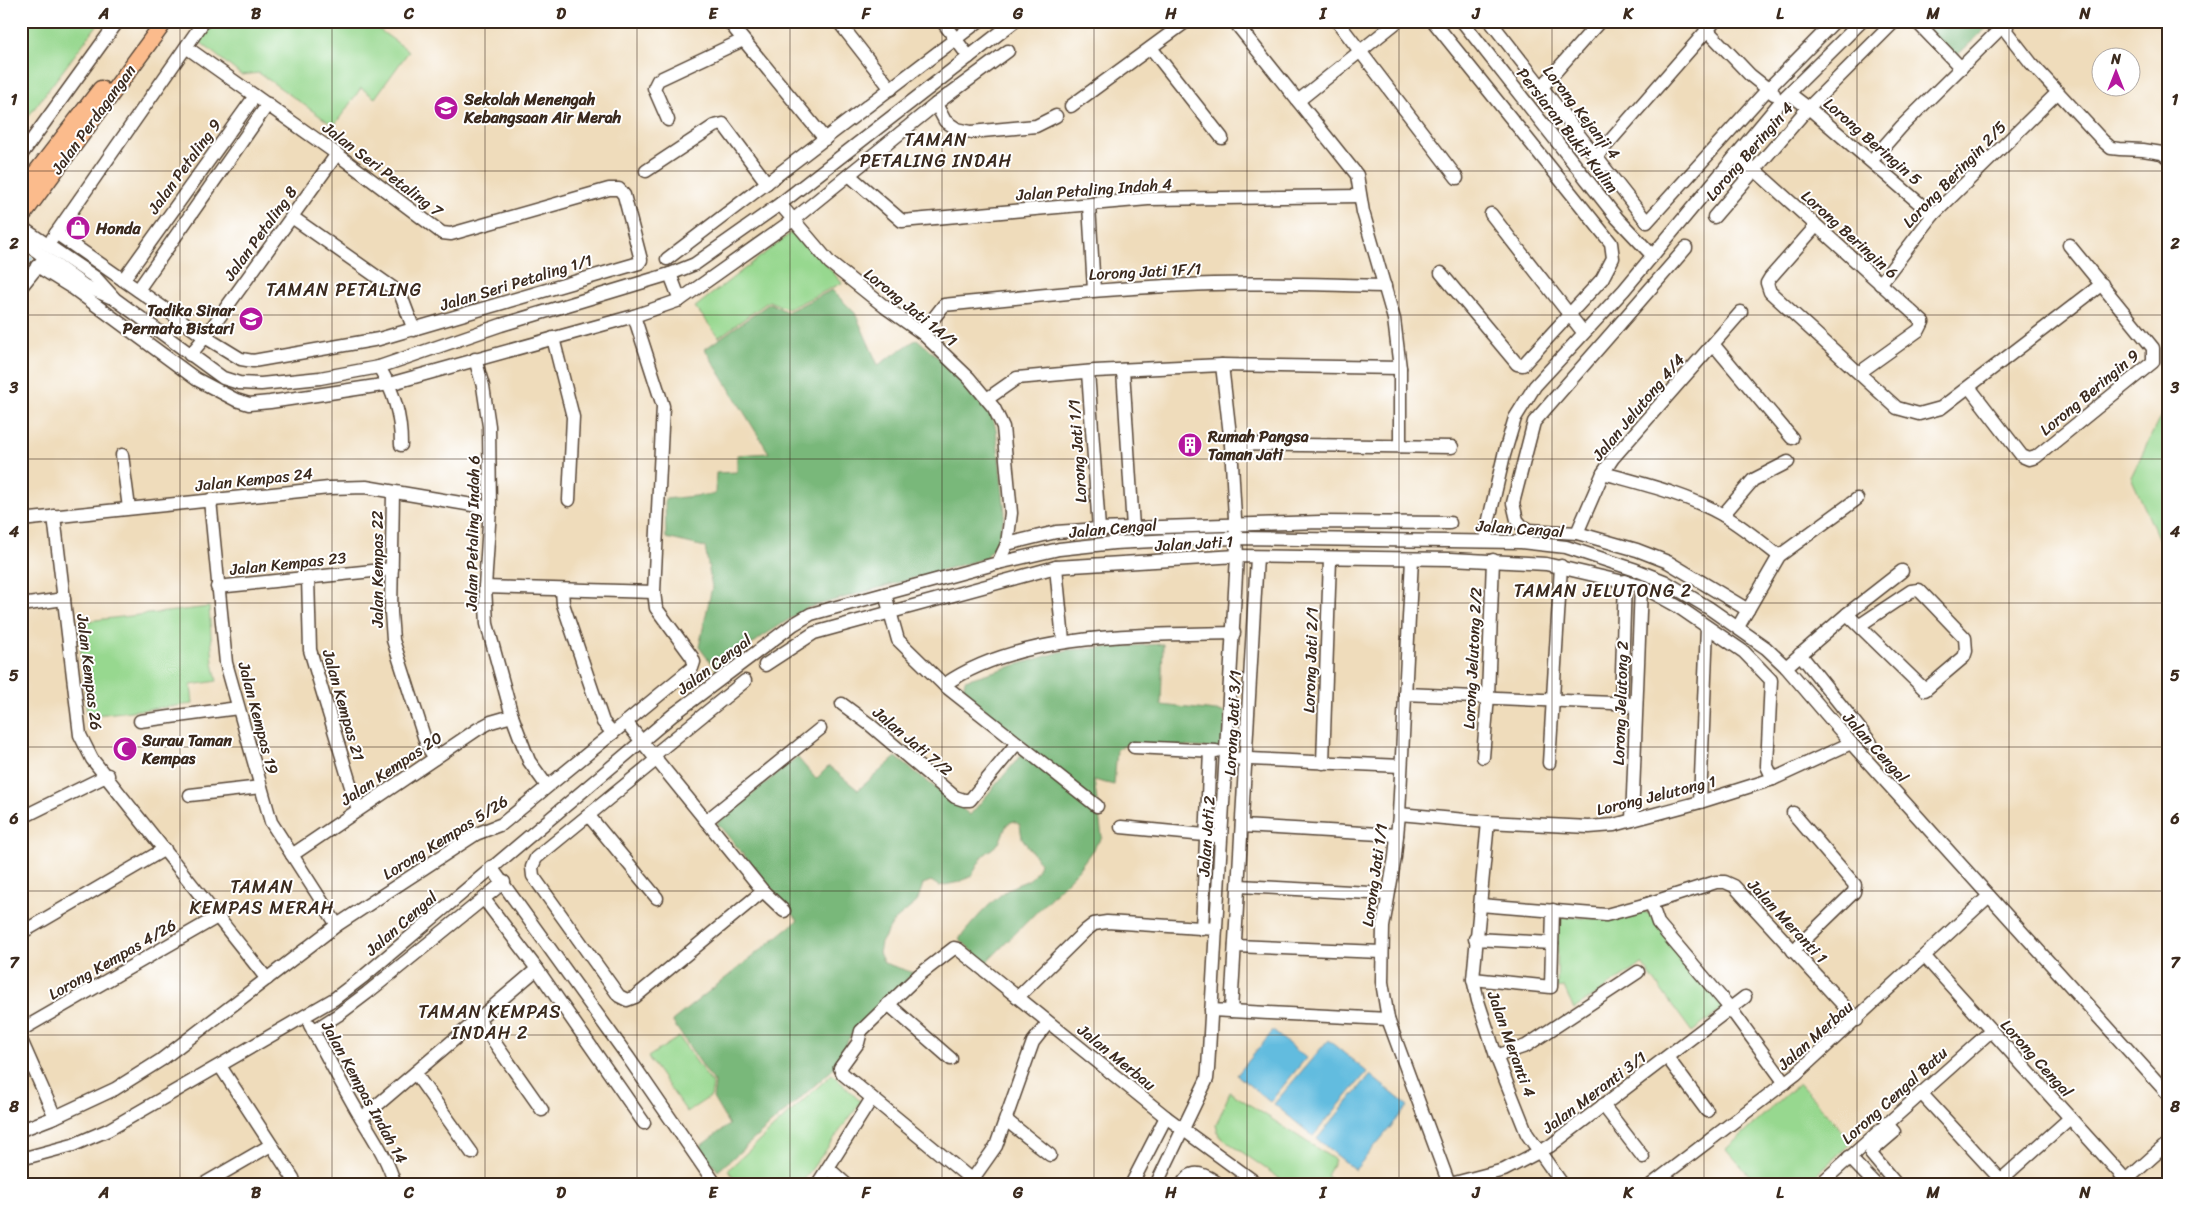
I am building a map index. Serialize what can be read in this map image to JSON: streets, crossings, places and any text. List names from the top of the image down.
{
  "streets": {
    "main road": ["Jalan Perdagangan"],
    "street": [
      "Lorong Kejanji 4",
      "Persiaran Bukit Kulim",
      "Lorong Beringin 5",
      "Lorong Beringin 4",
      "Jalan Petaling 9",
      "Jalan Seri Petaling 7",
      "Lorong Beringin 2/5",
      "Jalan Petaling Indah 4",
      "Jalan Petaling 8",
      "Lorong Beringin 6",
      "Lorong Jati 1F/1",
      "Jalan Seri Petaling 1/1",
      "Lorong Jati 1A/1",
      "Lorong Beringin 9",
      "Jalan Jelutong 4/4",
      "Lorong Jati 1/1",
      "Jalan Kempas 24",
      "Jalan Cengal",
      "Jalan Petaling Indah 6",
      "Jalan Jati 1",
      "Jalan Kempas 23",
      "Jalan Kempas 22",
      "Lorong Jelutong 2/2",
      "Lorong Jati 2/1",
      "Jalan Kempas 26",
      "Lorong Jelutong 2",
      "Jalan Kempas 21",
      "Jalan Kempas 19",
      "Lorong Jati 3/1",
      "Jalan Jati 7/2",
      "Jalan Kempas 20",
      "Lorong Jelutong 1",
      "Jalan Jati 2",
      "Lorong Kempas 5/26",
      "Jalan Meranti 1",
      "Lorong Kempas 4/26",
      "Jalan Merbau",
      "Jalan Meranti 4",
      "Lorong Cengal",
      "Jalan Kempas Indah 14",
      "Jalan Meranti 3/1",
      "Lorong Cengal Batu"
    ]
  },
  "crossings": [
    ["Lorong Kejanji 4", "Lorong Beringin 5"],
    ["Lorong Beringin 5", "Lorong Beringin 4"],
    ["Lorong Beringin 5", "Lorong Beringin 2/5"],
    ["Lorong Beringin 4", "Lorong Beringin 6"],
    ["Jalan Petaling 9", "Jalan Seri Petaling 7"],
    ["Jalan Petaling 9", "Jalan Seri Petaling 1/1"],
    ["Jalan Seri Petaling 7", "Jalan Petaling 8"],
    ["Jalan Seri Petaling 7", "Jalan Seri Petaling 1/1"],
    ["Lorong Beringin 2/5", "Lorong Beringin 6"],
    ["Jalan Petaling 8", "Jalan Seri Petaling 1/1"],
    ["Lorong Jati 1F/1", "Lorong Jati 1A/1"],
    ["Lorong Jati 1A/1", "Jalan Cengal"],
    ["Lorong Jati 1/1", "Jalan Jati 1"],
    ["Lorong Jati 1/1", "Lorong Jelutong 1"],
    ["Lorong Jati 1/1", "Jalan Meranti 3/1"],
    ["Jalan Kempas 24", "Jalan Petaling Indah 6"],
    ["Jalan Kempas 24", "Jalan Kempas 22"],
    ["Jalan Kempas 24", "Jalan Kempas 26"],
    ["Jalan Kempas 24", "Jalan Kempas 19"],
    ["Jalan Cengal", "Lorong Jelutong 1"],
    ["Jalan Cengal", "Jalan Jati 2"],
    ["Jalan Cengal", "Jalan Merbau"],
    ["Jalan Cengal", "Jalan Kempas Indah 14"],
    ["Jalan Petaling Indah 6", "Jalan Kempas 20"],
    ["Jalan Petaling Indah 6", "Lorong Kempas 5/26"],
    ["Jalan Jati 1", "Lorong Jelutong 2/2"],
    ["Jalan Jati 1", "Lorong Jati 2/1"],
    ["Jalan Jati 1", "Lorong Jelutong 2"],
    ["Jalan Jati 1", "Lorong Jati 3/1"],
    ["Jalan Jati 1", "Lorong Jelutong 1"],
    ["Jalan Jati 1", "Jalan Jati 2"],
    ["Jalan Kempas 23", "Jalan Kempas 22"],
    ["Jalan Kempas 23", "Jalan Kempas 21"],
    ["Jalan Kempas 23", "Jalan Kempas 19"],
    ["Jalan Kempas 22", "Jalan Kempas 20"],
    ["Jalan Kempas 26", "Lorong Kempas 5/26"],
    ["Jalan Kempas 26", "Lorong Kempas 4/26"],
    ["Lorong Jelutong 2", "Lorong Jelutong 1"],
    ["Jalan Kempas 21", "Jalan Kempas 20"],
    ["Jalan Kempas 19", "Jalan Kempas 20"],
    ["Jalan Kempas 19", "Lorong Kempas 5/26"],
    ["Lorong Jelutong 1", "Jalan Meranti 4"],
    ["Jalan Jati 2", "Jalan Merbau"],
    ["Jalan Meranti 1", "Jalan Merbau"],
    ["Jalan Meranti 1", "Jalan Meranti 4"],
    ["Jalan Merbau", "Lorong Cengal"],
    ["Jalan Meranti 4", "Jalan Meranti 3/1"],
    ["Lorong Cengal", "Lorong Cengal Batu"]
  ],
  "districts": [
    "TAMAN PETALING INDAH",
    "TAMAN PETALING",
    "TAMAN JELUTONG 2",
    "TAMAN KEMPAS MERAH",
    "TAMAN KEMPAS INDAH 2"
  ],
  "places": {
    "school or university": ["Sekolah Menengah Kebangsaan Air Merah", "Tadika Sinar Permata Bistari"],
    "shop": ["Honda"],
    "building": ["Rumah Pangsa Taman Jati"],
    "mosque": ["Surau Taman Kempas"]
  },
  "north": "top",
  "grid": {
    "columns": [
      "A",
      "B",
      "C",
      "D",
      "E",
      "F",
      "G",
      "H",
      "I",
      "J",
      "K",
      "L",
      "M",
      "N"
    ],
    "rows": [
      "1",
      "2",
      "3",
      "4",
      "5",
      "6",
      "7",
      "8"
    ]
  }
}
